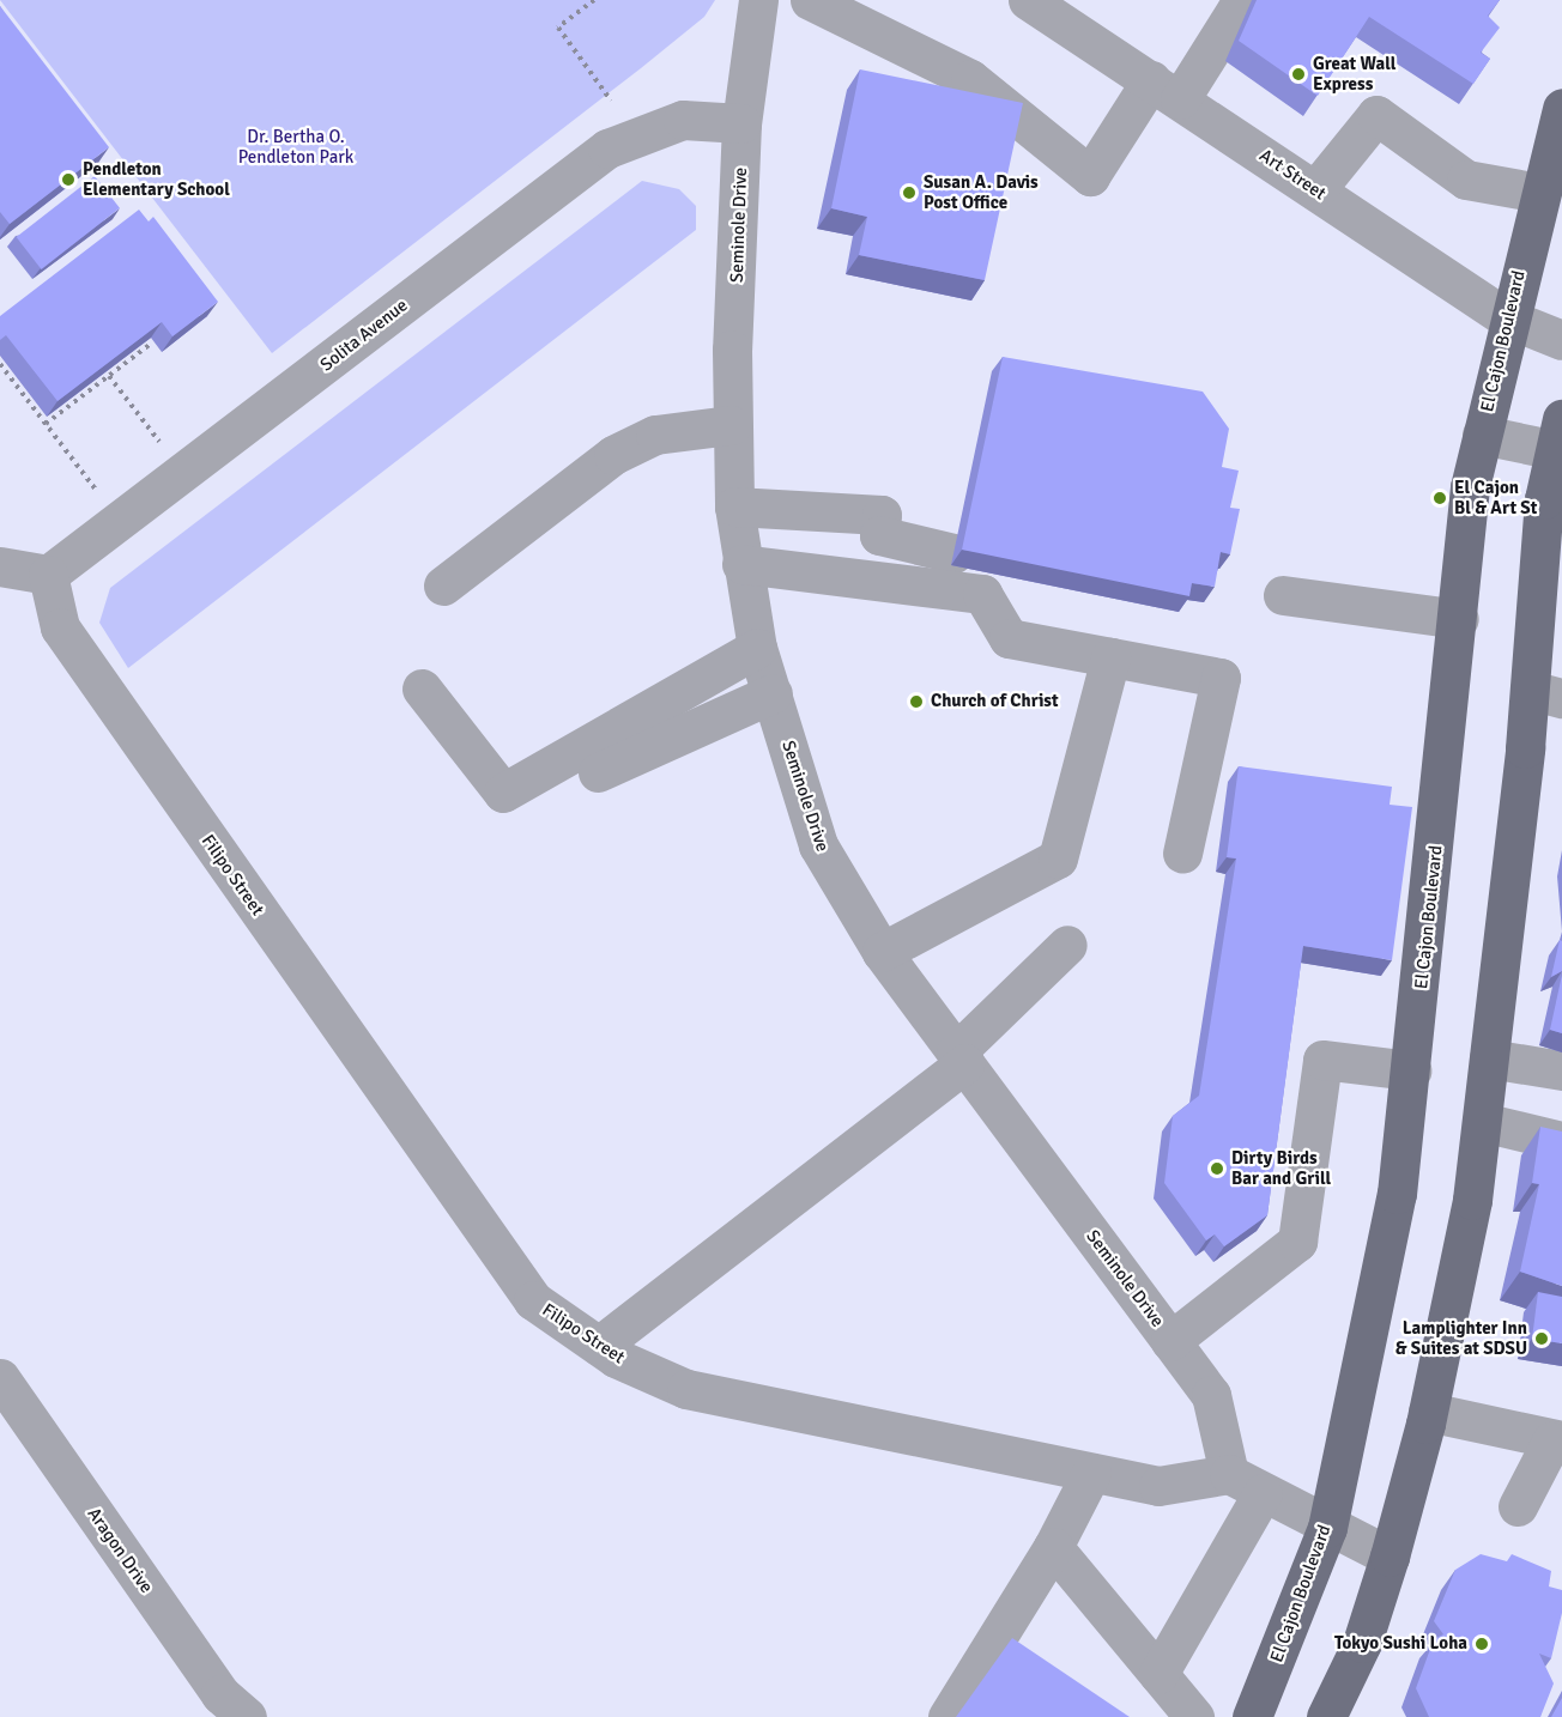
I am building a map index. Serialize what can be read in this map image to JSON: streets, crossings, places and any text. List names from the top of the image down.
{
  "streets": {
    "main road": ["El Cajon Boulevard"],
    "street": [
      "Art Street",
      "Seminole Drive",
      "Solita Avenue",
      "Filipo Street",
      "Aragon Drive"
    ]
  },
  "crossings": [
    ["Art Street", "El Cajon Boulevard"],
    ["Seminole Drive", "Solita Avenue"],
    ["Seminole Drive", "Filipo Street"],
    ["Solita Avenue", "Filipo Street"]
  ],
  "parks": ["Dr. Bertha O. Pendleton Park"],
  "places": [
    "Great Wall Express",
    "Pendleton Elementary School",
    "Susan A. Davis Post Office",
    "El Cajon Bl & Art St",
    "Church of Christ",
    "Dirty Birds Bar and Grill",
    "Lamplighter Inn & Suites at SDSU",
    "Tokyo Sushi Loha"
  ]
}
